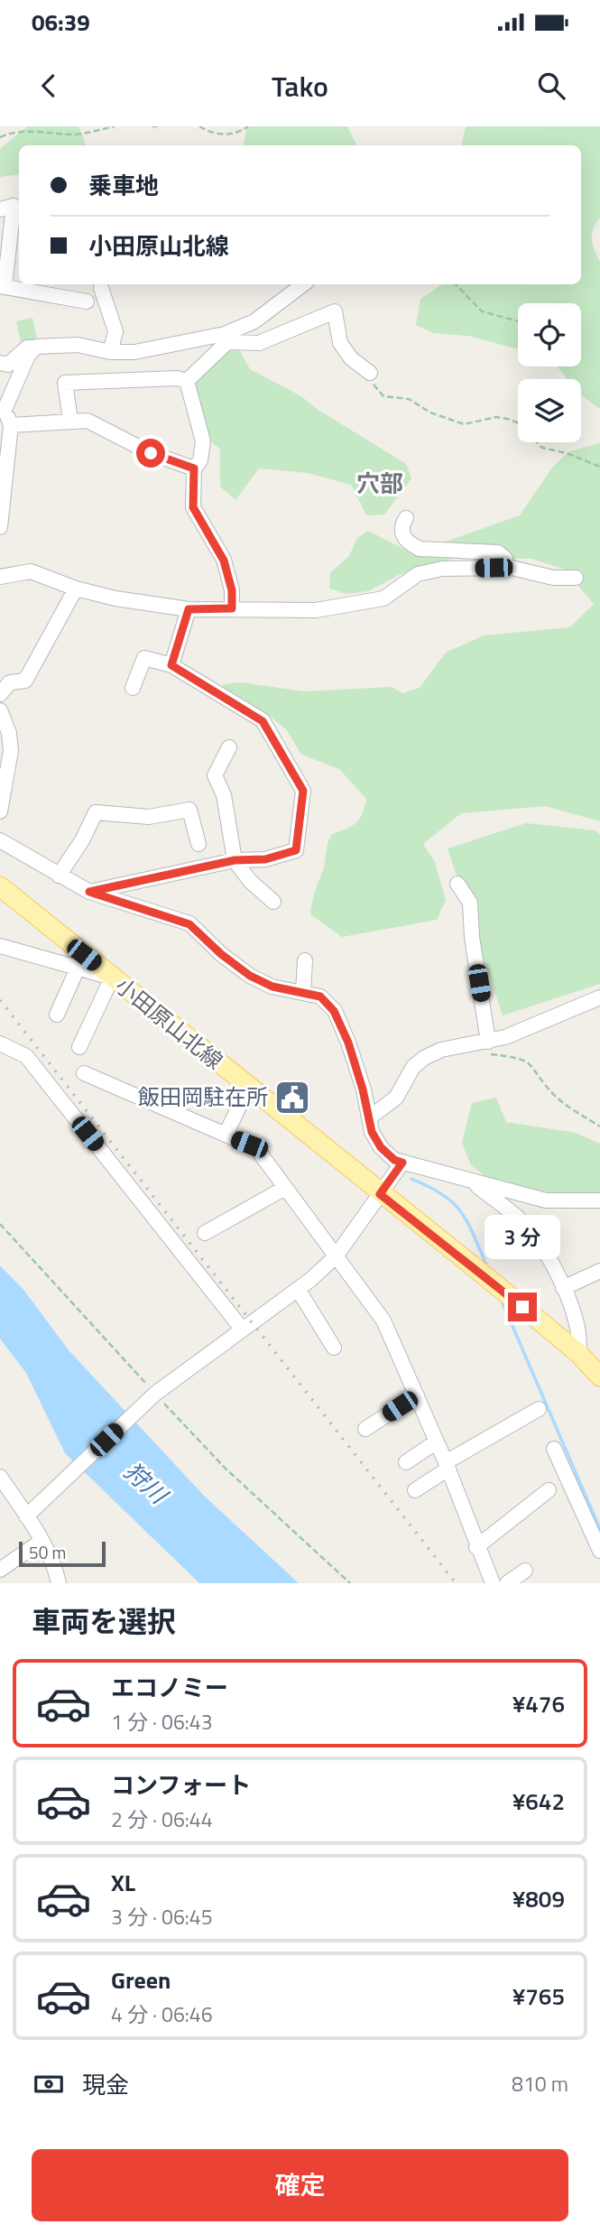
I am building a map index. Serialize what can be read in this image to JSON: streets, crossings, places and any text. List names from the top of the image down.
{
  "streets": {
    "main road": ["小田原山北線"]
  },
  "districts": ["穴部"],
  "water": ["狩川"],
  "places": {
    "public building": ["飯田岡駐在所"]
  },
  "scale_bar": "50 m",
  "page": {
    "status": "06:39",
    "header": "Tako",
    "banner": ["乗車地", "小田原山北線"],
    "bubble": "3 分",
    "scale": "50 m",
    "heading": "車両を選択",
    "list": [
      {
        "name": "エコノミー",
        "note": "1 分 · 06:43",
        "value": "¥476"
      },
      {
        "name": "コンフォート",
        "note": "2 分 · 06:44",
        "value": "¥642"
      },
      {
        "name": "XL",
        "note": "3 分 · 06:45",
        "value": "¥809"
      },
      {
        "name": "Green",
        "note": "4 分 · 06:46",
        "value": "¥765"
      }
    ],
    "pay": ["現金", "810 m"],
    "buttons": "確定"
  }
}
